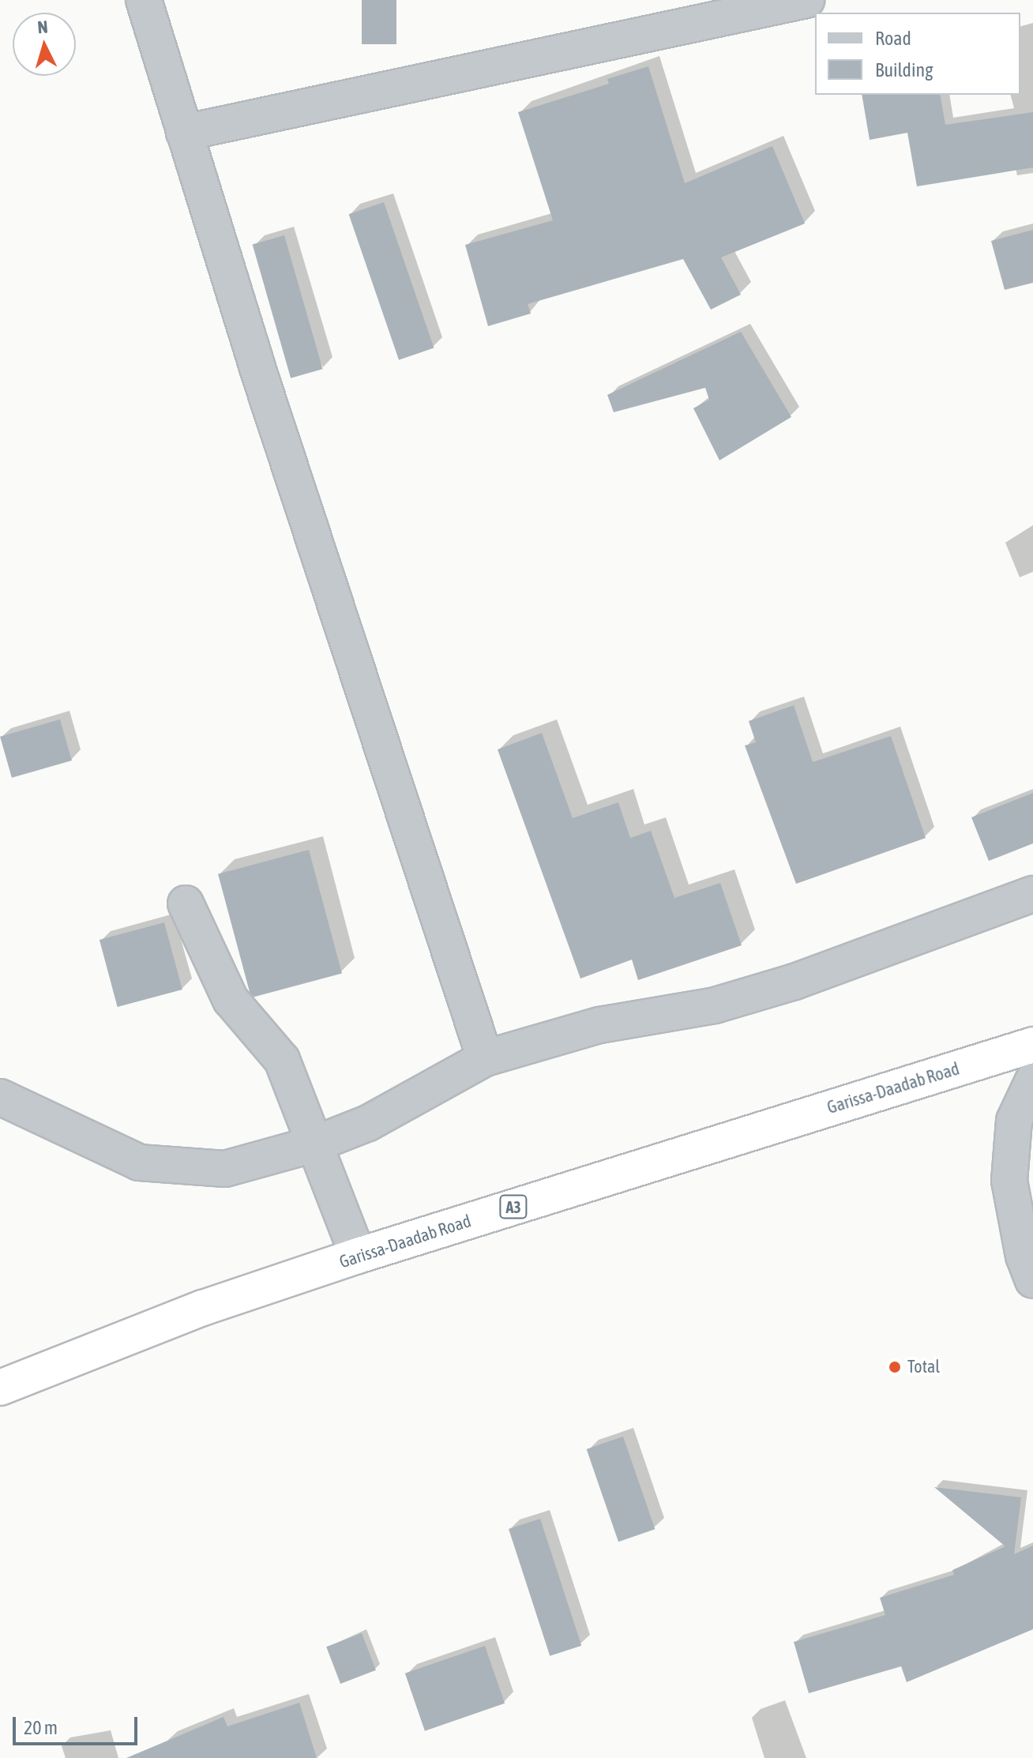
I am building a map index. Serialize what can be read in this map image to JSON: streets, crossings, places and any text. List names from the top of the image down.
{
  "streets": {
    "highway": ["Garissa-Daadab Road", "A3"]
  },
  "places": ["Total"],
  "legend": ["Road", "Building"],
  "scale_bar": "20 m",
  "north": "top"
}
